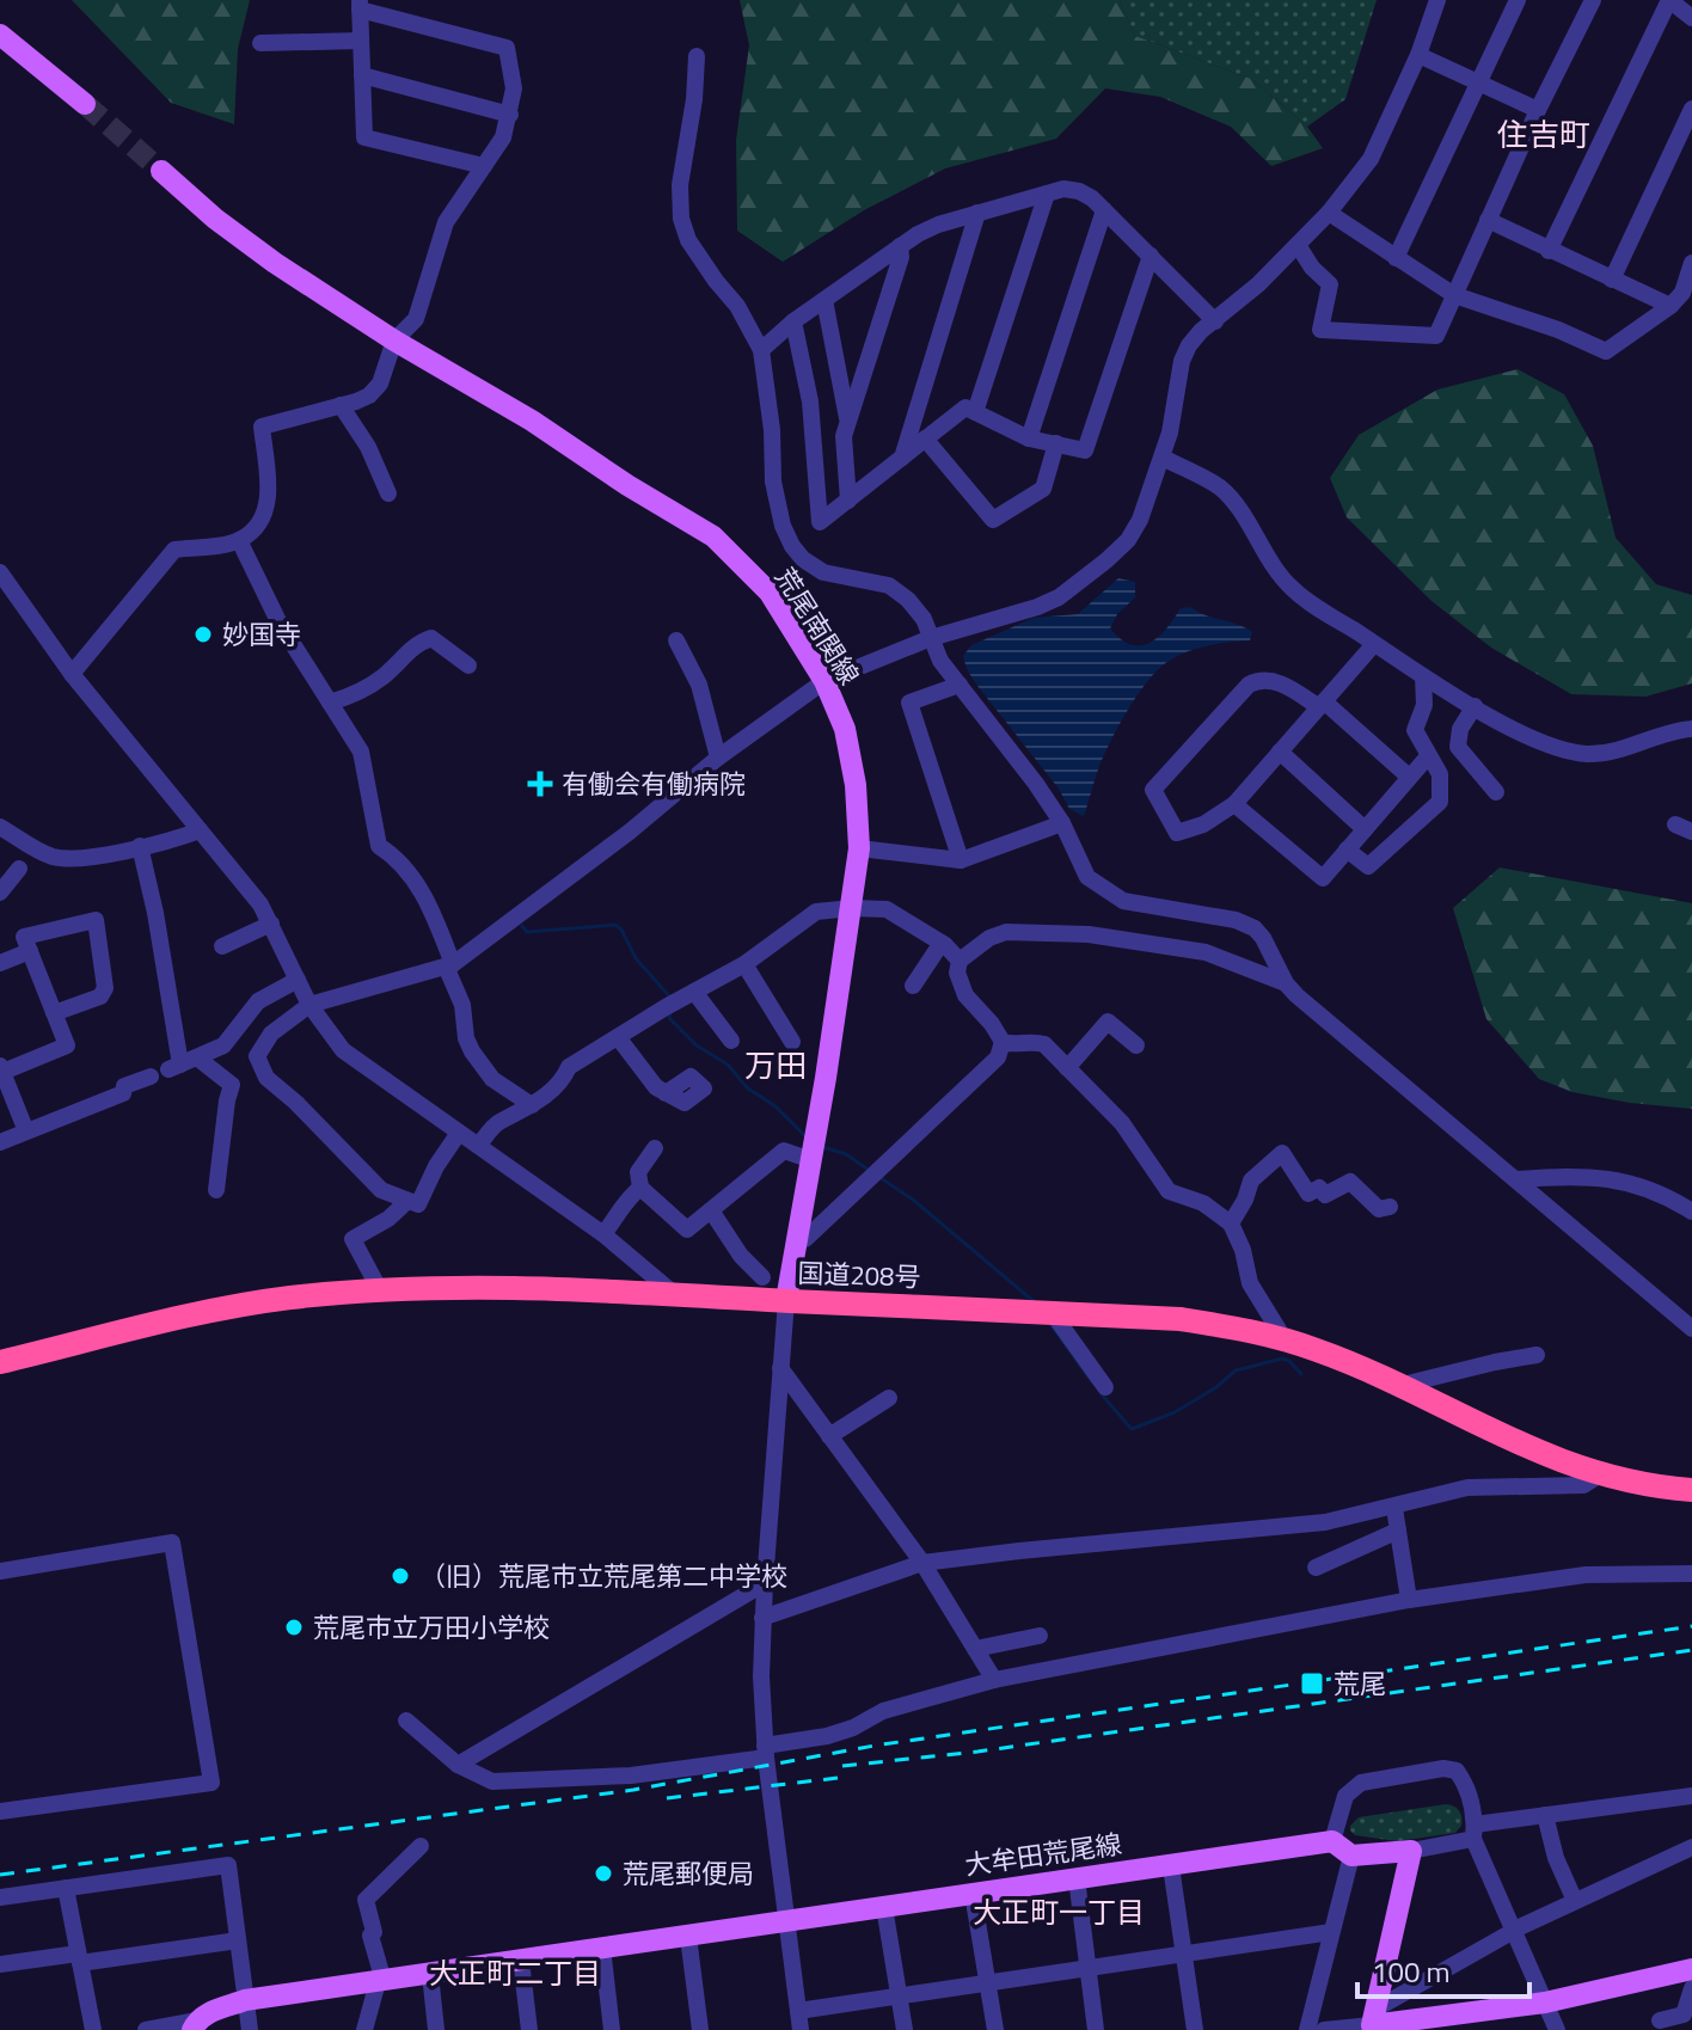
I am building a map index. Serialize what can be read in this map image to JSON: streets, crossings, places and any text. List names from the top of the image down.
{
  "streets": {
    "highway": ["国道208号"],
    "main road": ["荒尾南関線", "大牟田荒尾線"]
  },
  "crossings": [
    ["荒尾南関線", "国道208号"]
  ],
  "districts": [
    "住吉町",
    "万田",
    "大正町一丁目",
    "大正町二丁目"
  ],
  "places": {
    "other": [
      "妙国寺",
      "（旧）荒尾市立荒尾第二中学校",
      "荒尾市立万田小学校",
      "荒尾郵便局"
    ],
    "health": ["有働会有働病院"],
    "transit": ["荒尾"]
  },
  "scale_bar": "100 m"
}
